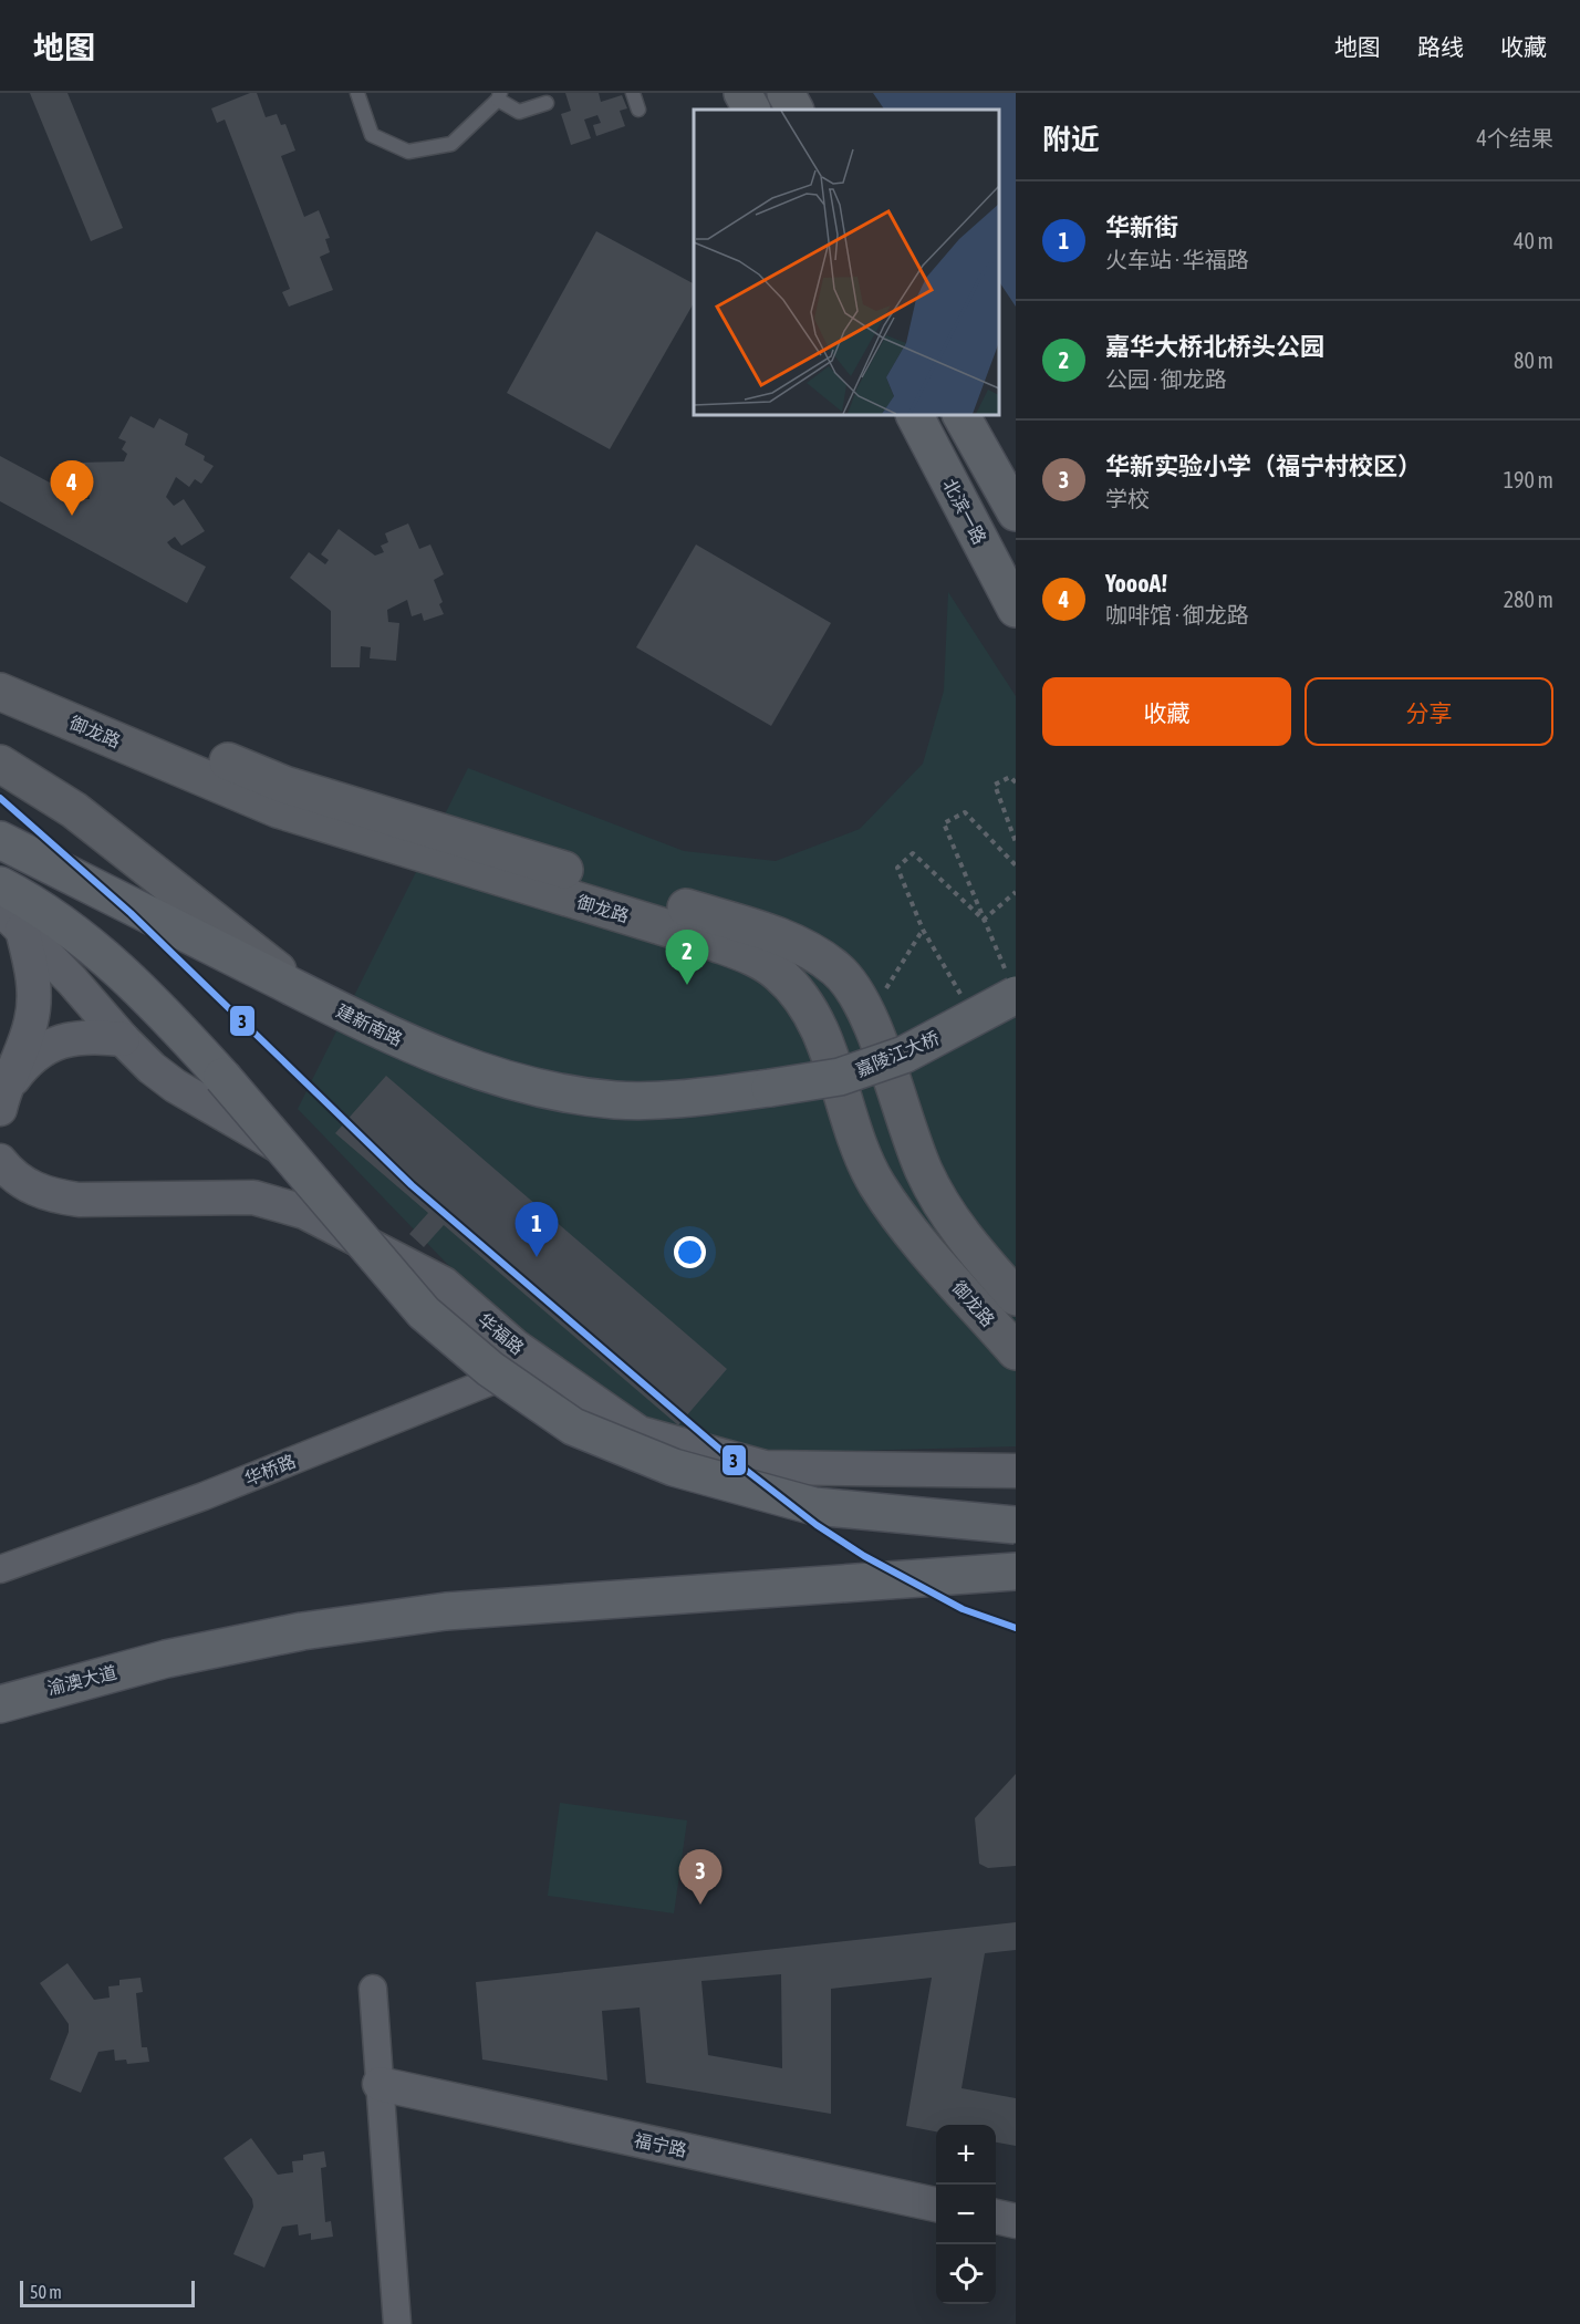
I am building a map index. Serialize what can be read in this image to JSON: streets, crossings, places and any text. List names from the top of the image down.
{
  "streets": {
    "main road": [
      "北滨一路",
      "御龙路",
      "建新南路",
      "嘉陵江大桥",
      "渝澳大道"
    ],
    "street": ["华福路", "华桥路", "福宁路"]
  },
  "crossings": [
    ["建新南路", "嘉陵江大桥"],
    ["华福路", "华桥路"]
  ],
  "lines": ["transit line 3"],
  "scale_bar": "50 m",
  "page": {
    "header": "地图",
    "nav": ["地图", "路线", "收藏"],
    "heading": ["附近", "4个结果"],
    "list": [
      {
        "mark": "1",
        "name": "华新街",
        "note": "火车站 · 华福路",
        "value": "40 m"
      },
      {
        "mark": "2",
        "name": "嘉华大桥北桥头公园",
        "note": "公园 · 御龙路",
        "value": "80 m"
      },
      {
        "mark": "3",
        "name": "华新实验小学（福宁村校区）",
        "note": "学校",
        "value": "190 m"
      },
      {
        "mark": "4",
        "name": "YoooA!",
        "note": "咖啡馆 · 御龙路",
        "value": "280 m"
      }
    ],
    "pins": [
      "4",
      "2",
      "1",
      "3"
    ],
    "buttons": ["收藏", "分享"],
    "map_buttons": ["+", "−"],
    "scale": "50 m"
  }
}
